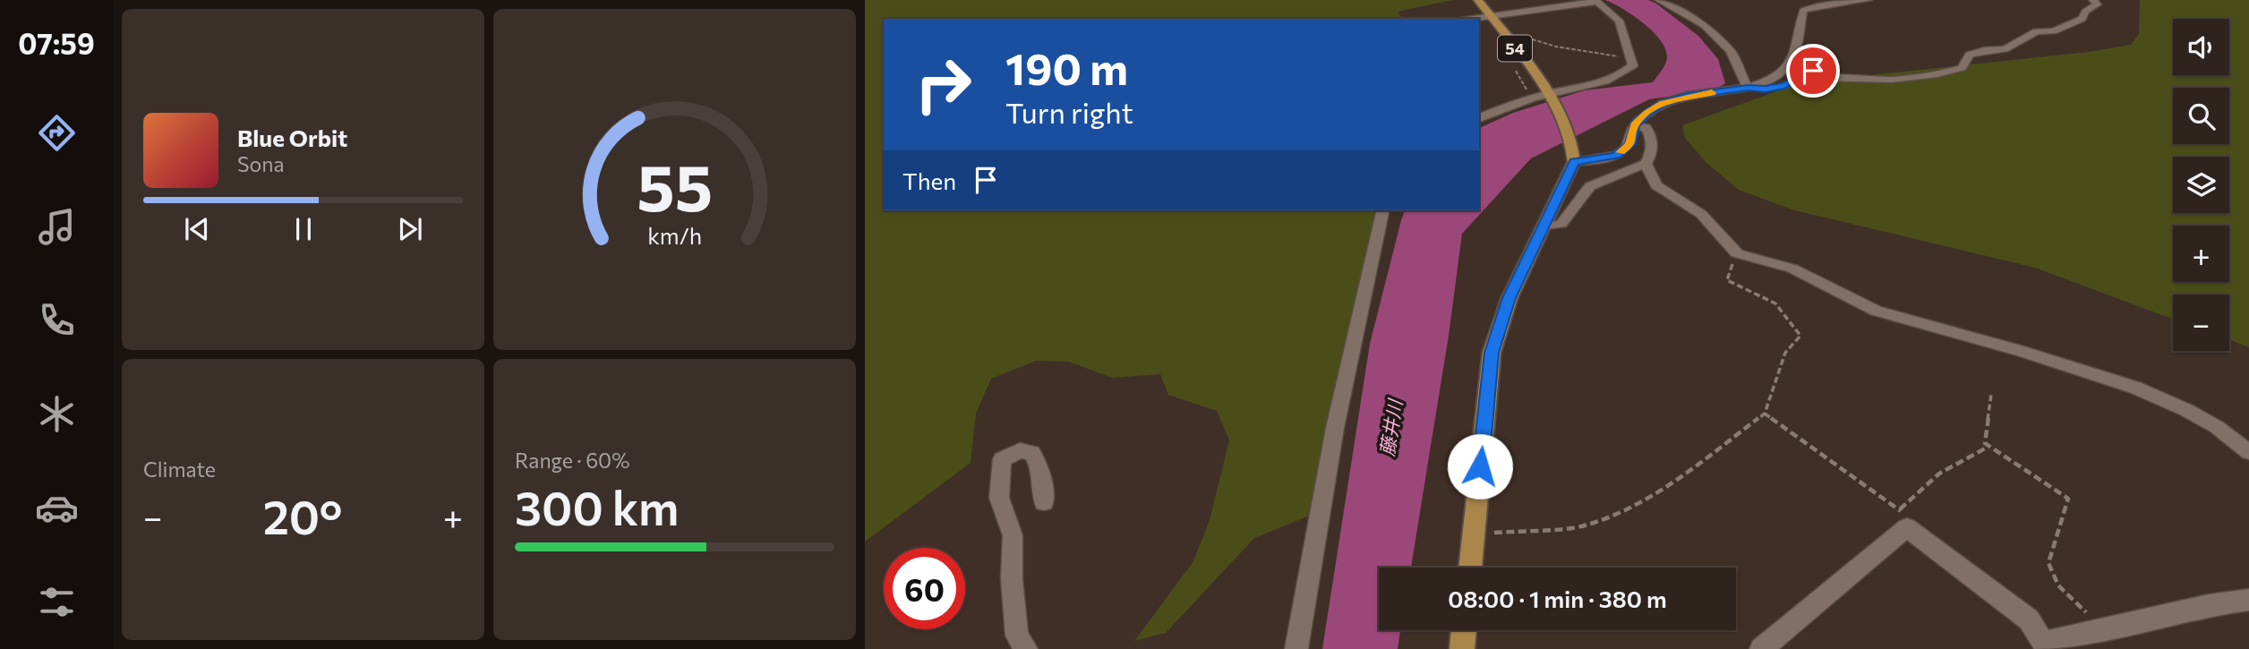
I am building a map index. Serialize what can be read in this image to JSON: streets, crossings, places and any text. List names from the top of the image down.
{
  "streets": {
    "main road": ["54"]
  },
  "water": ["藤井川"],
  "page": {
    "tabs": "07:59",
    "map_buttons": ["+", "−"],
    "turn": ["190 m", "Turn right"],
    "song": ["Blue Orbit", "Sona"],
    "then": "Then",
    "tile": [
      "Climate",
      ["Range · 60%", "300 km"]
    ],
    "heat": ["−", "20°", "+"],
    "limit": "60",
    "trip": "08:00 · 1 min · 380 m",
    "gauge": ["55", "km/h"]
  }
}
